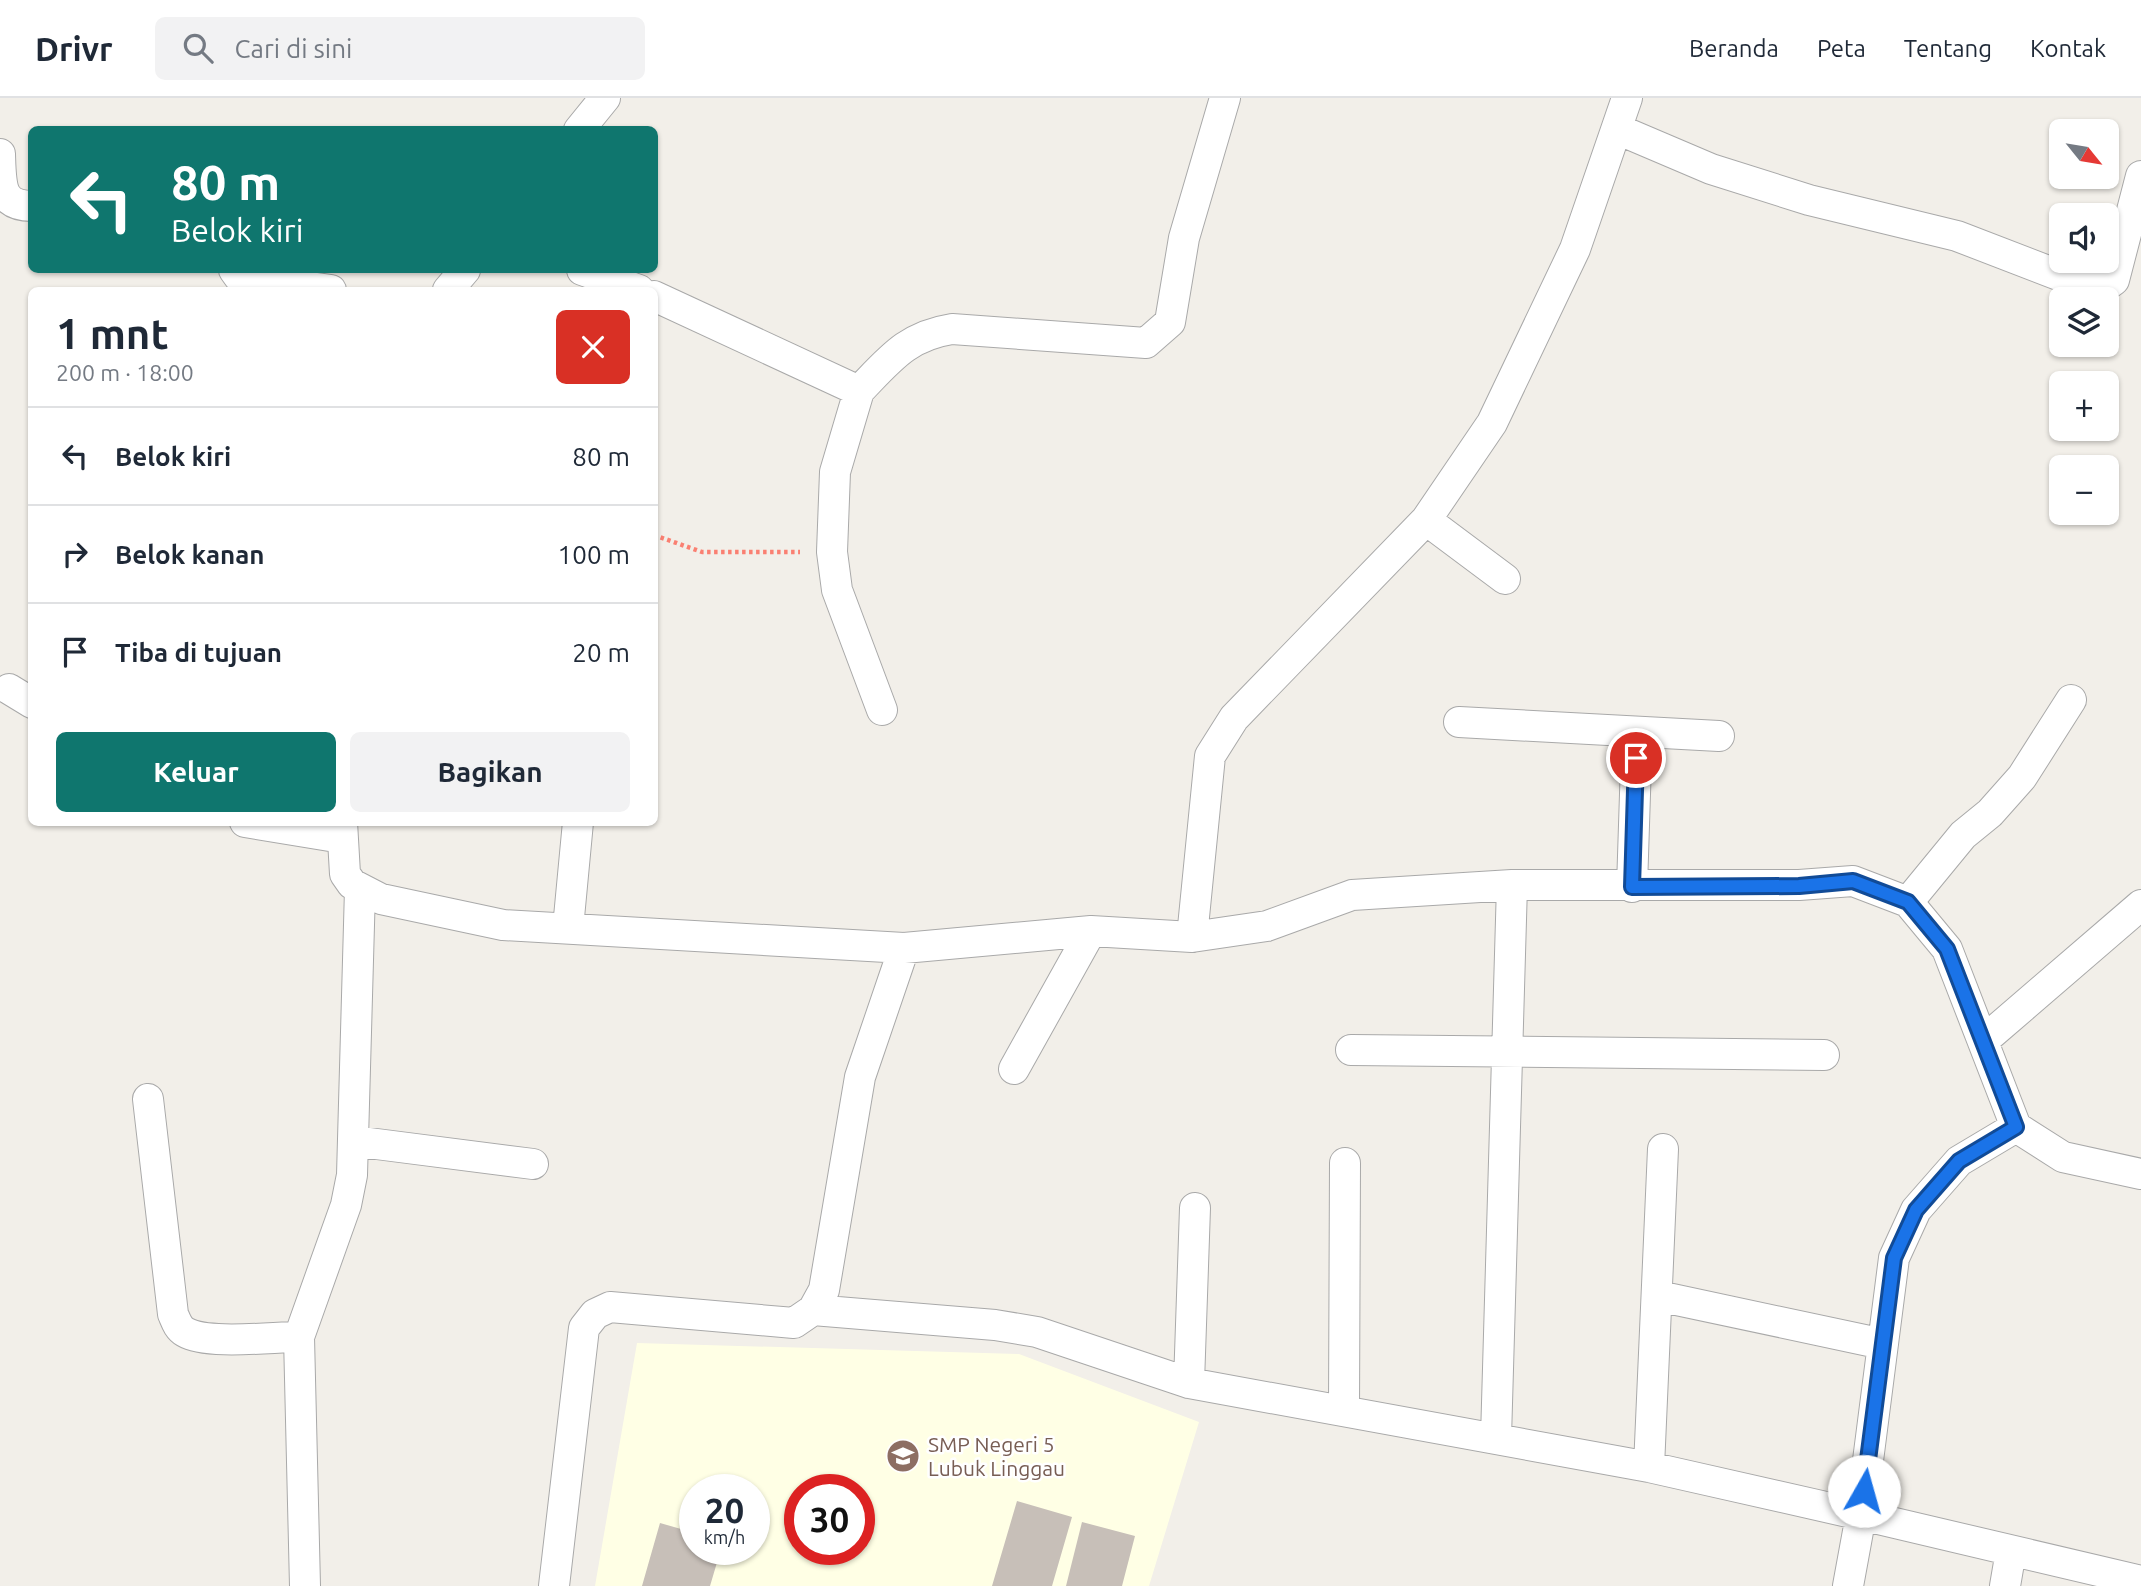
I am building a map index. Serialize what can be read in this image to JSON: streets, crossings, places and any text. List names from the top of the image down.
{
  "places": {
    "school or university": ["SMP Negeri 5 Lubuk Linggau"]
  },
  "north": "bottom right",
  "page": {
    "header": "Drivr",
    "search": "Cari di sini",
    "nav": [
      "Beranda",
      "Peta",
      "Tentang",
      "Kontak"
    ],
    "map_buttons": ["+", "−"],
    "turn": ["80 m", "Belok kiri"],
    "heading": ["1 mnt", "200 m · 18:00"],
    "list": [
      {
        "name": "Belok kiri",
        "value": "80 m"
      },
      {
        "name": "Belok kanan",
        "value": "100 m"
      },
      {
        "name": "Tiba di tujuan",
        "value": "20 m"
      }
    ],
    "buttons": ["Keluar", "Bagikan"],
    "speed": "20 km/h",
    "limit": "30"
  }
}
